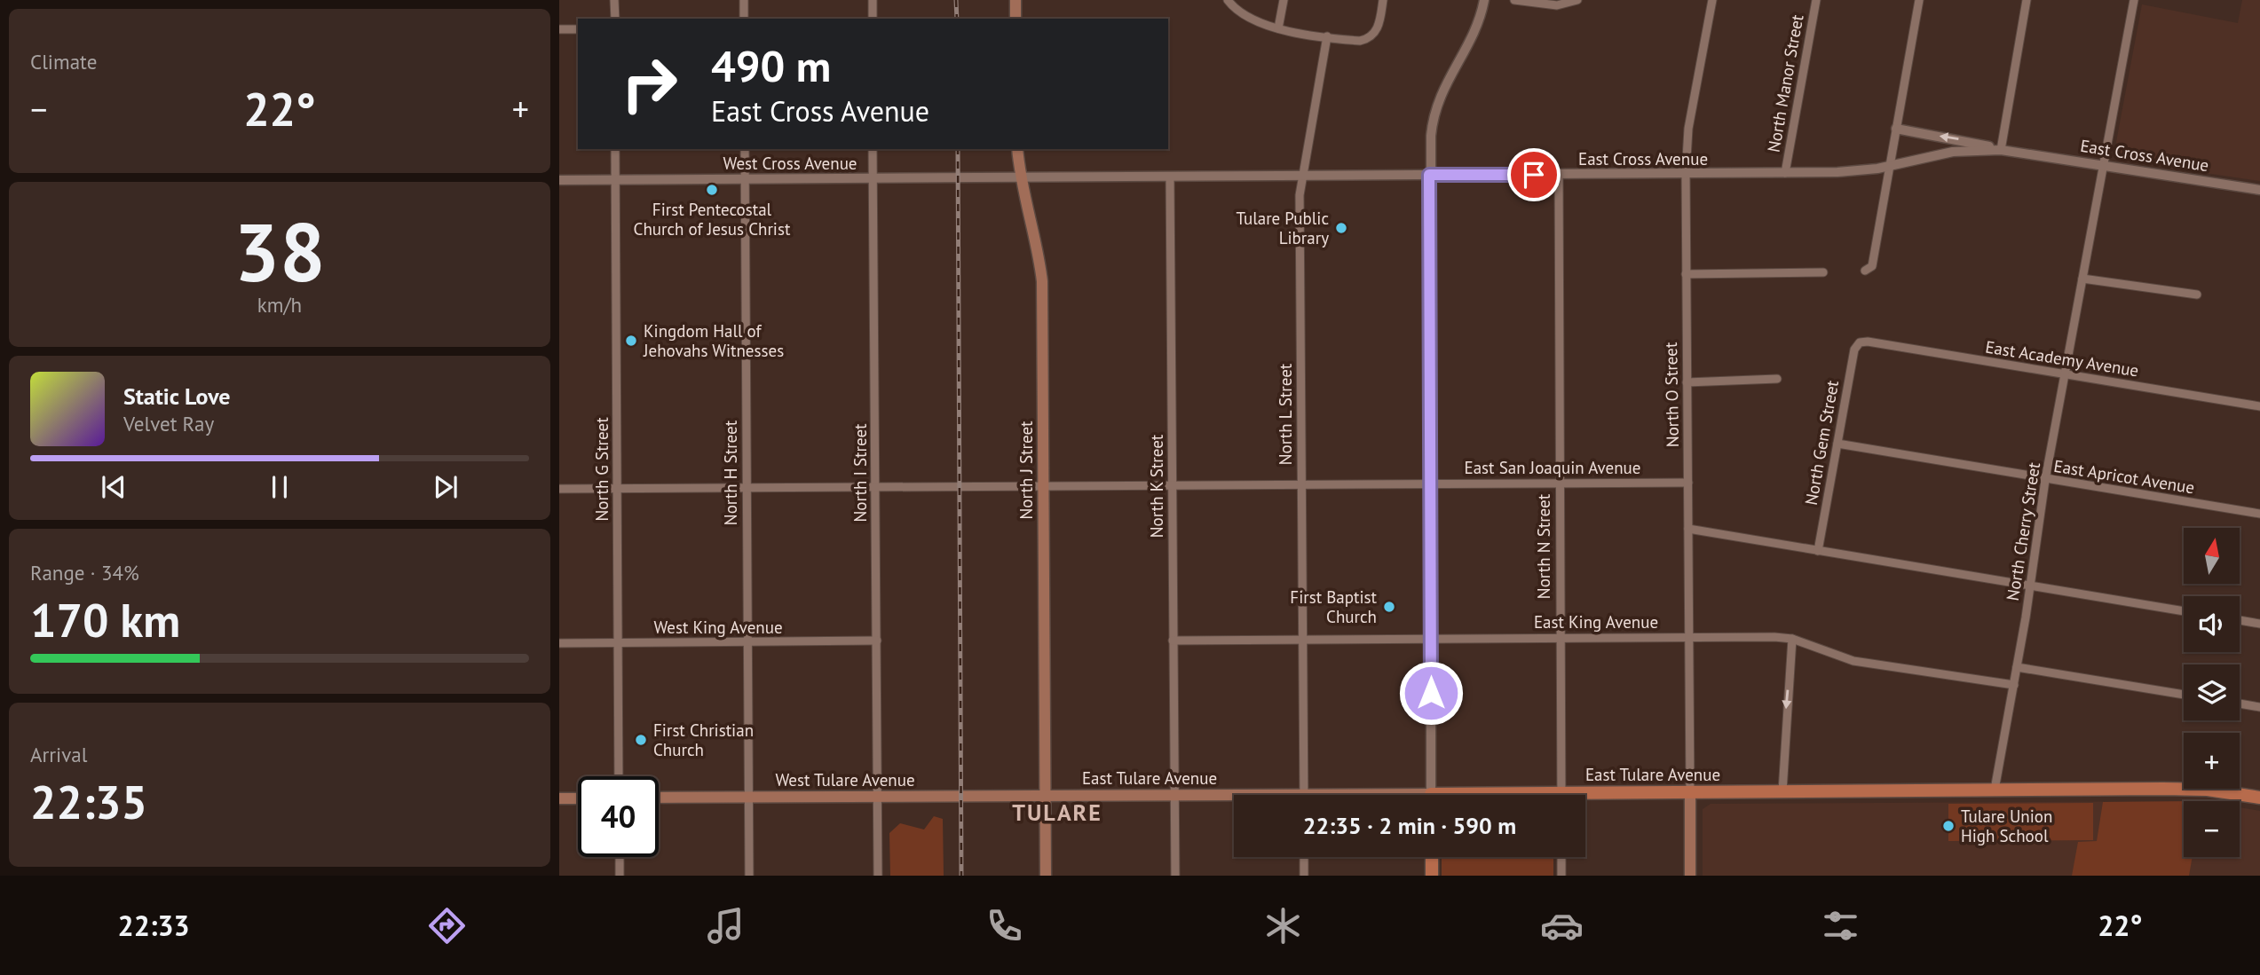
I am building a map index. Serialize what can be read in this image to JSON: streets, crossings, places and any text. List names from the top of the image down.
{
  "streets": {
    "main road": ["North J Street", "East Tulare Avenue", "West Tulare Avenue"],
    "street": [
      "North Manor Street",
      "East Cross Avenue",
      "West Cross Avenue",
      "East Academy Avenue",
      "North O Street",
      "North L Street",
      "North Gem Street",
      "East San Joaquin Avenue",
      "North G Street",
      "North H Street",
      "North I Street",
      "East Apricot Avenue",
      "North K Street",
      "North Cherry Street",
      "North N Street",
      "East King Avenue",
      "West King Avenue"
    ]
  },
  "crossings": [
    ["North Manor Street", "East Cross Avenue"],
    ["East Cross Avenue", "West Cross Avenue"],
    ["East Cross Avenue", "North O Street"],
    ["East Cross Avenue", "North L Street"],
    ["East Cross Avenue", "North J Street"],
    ["East Cross Avenue", "North K Street"],
    ["East Cross Avenue", "North Cherry Street"],
    ["East Cross Avenue", "North N Street"],
    ["West Cross Avenue", "North G Street"],
    ["West Cross Avenue", "North J Street"],
    ["West Cross Avenue", "North H Street"],
    ["West Cross Avenue", "North I Street"],
    ["East Academy Avenue", "North Gem Street"],
    ["East Academy Avenue", "North Cherry Street"],
    ["North O Street", "East San Joaquin Avenue"],
    ["North O Street", "East King Avenue"],
    ["North O Street", "East Tulare Avenue"],
    ["North L Street", "East San Joaquin Avenue"],
    ["North L Street", "East King Avenue"],
    ["North Gem Street", "East Apricot Avenue"],
    ["East San Joaquin Avenue", "North G Street"],
    ["East San Joaquin Avenue", "North J Street"],
    ["East San Joaquin Avenue", "North H Street"],
    ["East San Joaquin Avenue", "North I Street"],
    ["East San Joaquin Avenue", "North K Street"],
    ["East San Joaquin Avenue", "North N Street"],
    ["North G Street", "West King Avenue"],
    ["North J Street", "East Tulare Avenue"],
    ["North J Street", "West Tulare Avenue"],
    ["North H Street", "West King Avenue"],
    ["North H Street", "West Tulare Avenue"],
    ["North I Street", "West King Avenue"],
    ["North I Street", "West Tulare Avenue"],
    ["East Apricot Avenue", "North Cherry Street"],
    ["North K Street", "East King Avenue"],
    ["North K Street", "East Tulare Avenue"],
    ["North Cherry Street", "East King Avenue"],
    ["North Cherry Street", "East Tulare Avenue"],
    ["North N Street", "East King Avenue"],
    ["East Tulare Avenue", "West Tulare Avenue"]
  ],
  "districts": ["TULARE"],
  "places": [
    "First Pentecostal Church of Jesus Christ",
    "Tulare Public Library",
    "Kingdom Hall of Jehovahs Witnesses",
    "First Baptist Church",
    "First Christian Church",
    "Tulare Union High School"
  ],
  "north": "top",
  "page": {
    "tile": [
      "Climate",
      ["38", "km/h"],
      ["Range · 34%", "170 km"],
      ["Arrival", "22:35"]
    ],
    "turn": ["490 m", "East Cross Avenue"],
    "heat": ["−", "22°", "+"],
    "song": ["Static Love", "Velvet Ray"],
    "map_buttons": ["+", "−"],
    "limit": "40",
    "trip": "22:35 · 2 min · 590 m",
    "tabs": ["22:33", "22°"]
  }
}
